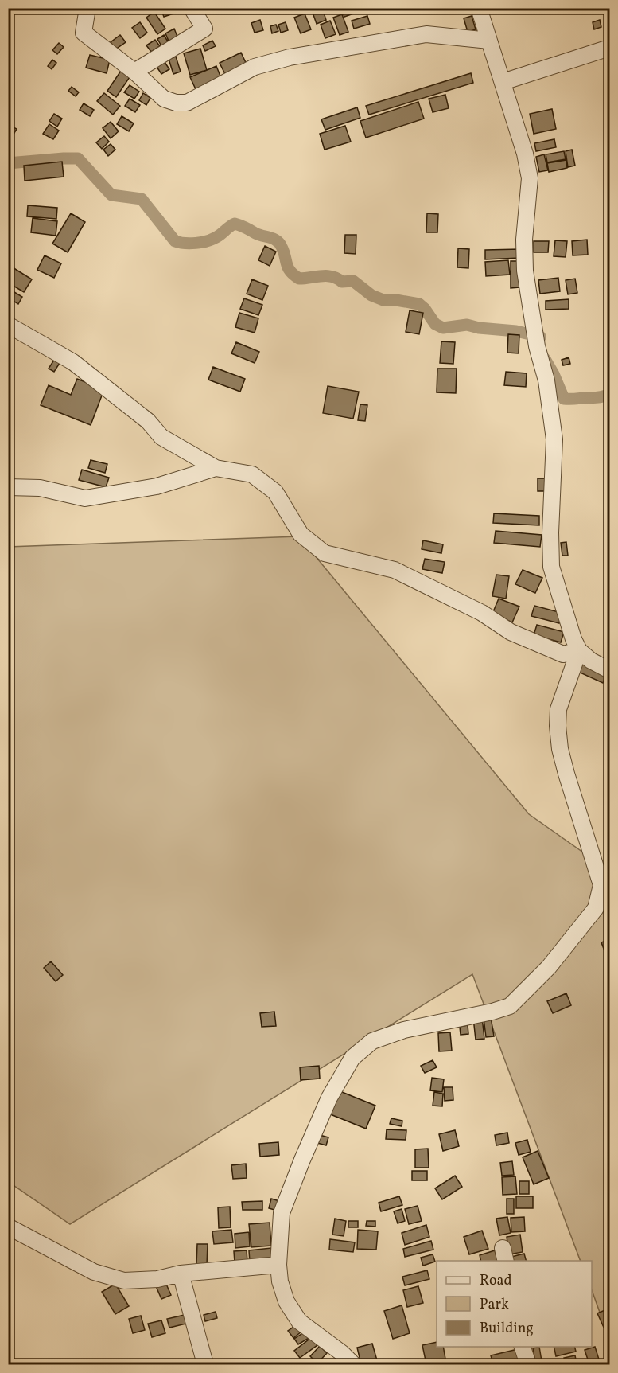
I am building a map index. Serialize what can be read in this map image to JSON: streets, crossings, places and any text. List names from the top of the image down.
{
  "legend": ["Road", "Park", "Building"]
}
